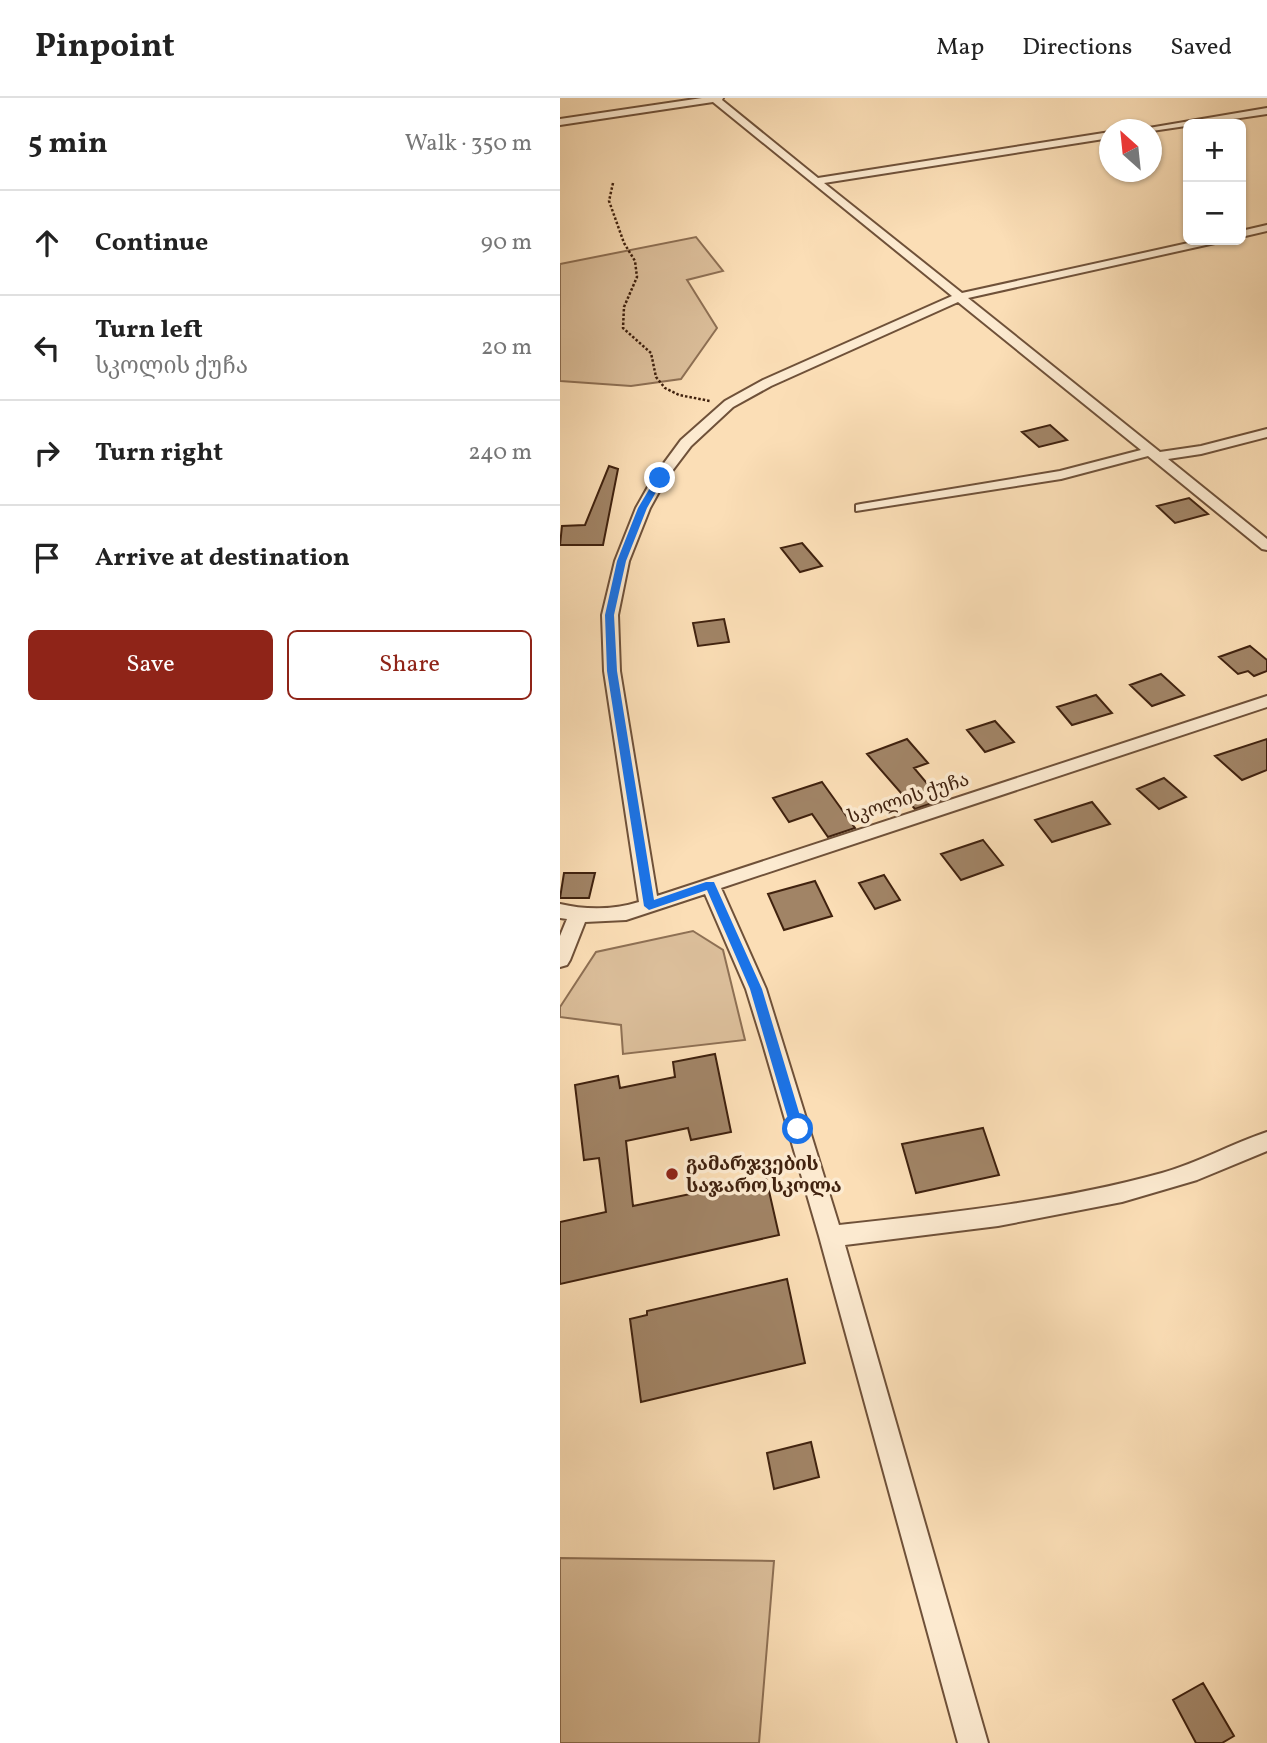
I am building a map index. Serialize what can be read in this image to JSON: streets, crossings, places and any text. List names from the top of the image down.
{
  "streets": {
    "street": ["სკოლის ქუჩა"]
  },
  "places": ["გამარჯვების საჯარო სკოლა"],
  "north": "top left",
  "page": {
    "header": "Pinpoint",
    "nav": ["Map", "Directions", "Saved"],
    "heading": ["5 min", "Walk · 350 m"],
    "map_buttons": ["+", "−"],
    "list": [
      ["Continue", "90 m"],
      ["Turn left", "სკოლის ქუჩა", "20 m"],
      ["Turn right", "240 m"],
      "Arrive at destination"
    ],
    "buttons": ["Save", "Share"]
  }
}
